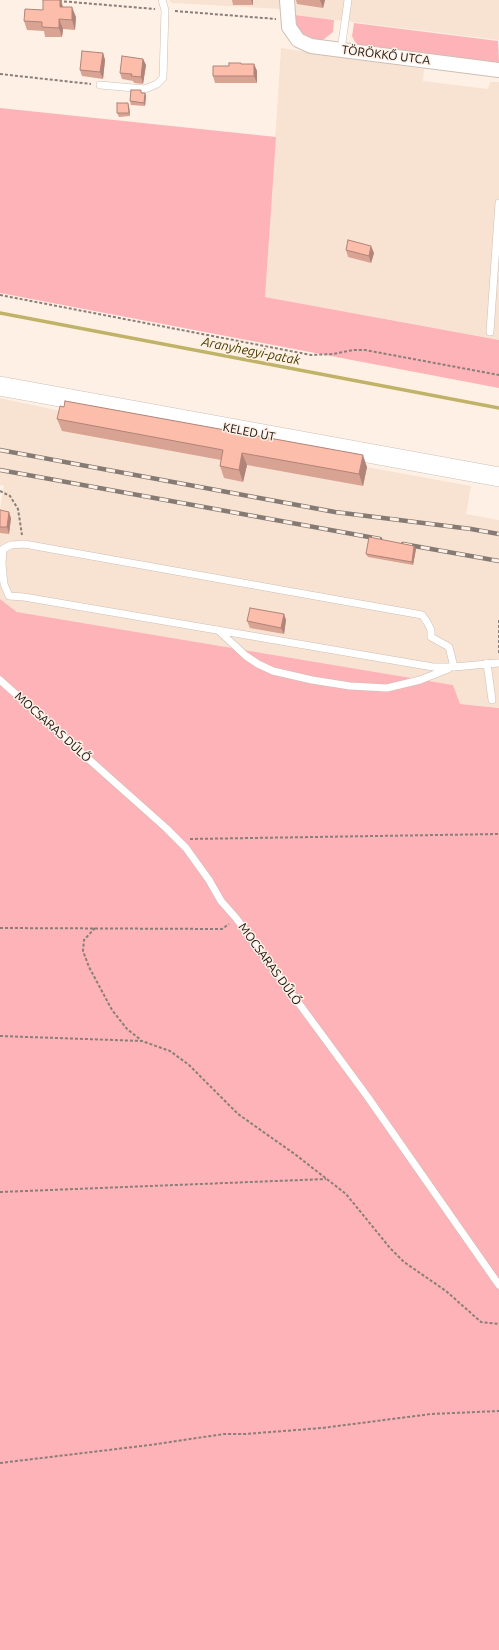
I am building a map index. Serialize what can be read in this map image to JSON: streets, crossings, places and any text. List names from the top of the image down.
{
  "streets": {
    "street": ["TÖRÖKKŐ UTCA", "KELED ÚT"],
    "lane": ["MOCSARAS DŰLŐ"]
  },
  "water": ["Aranyhegyi-patak"]
}
